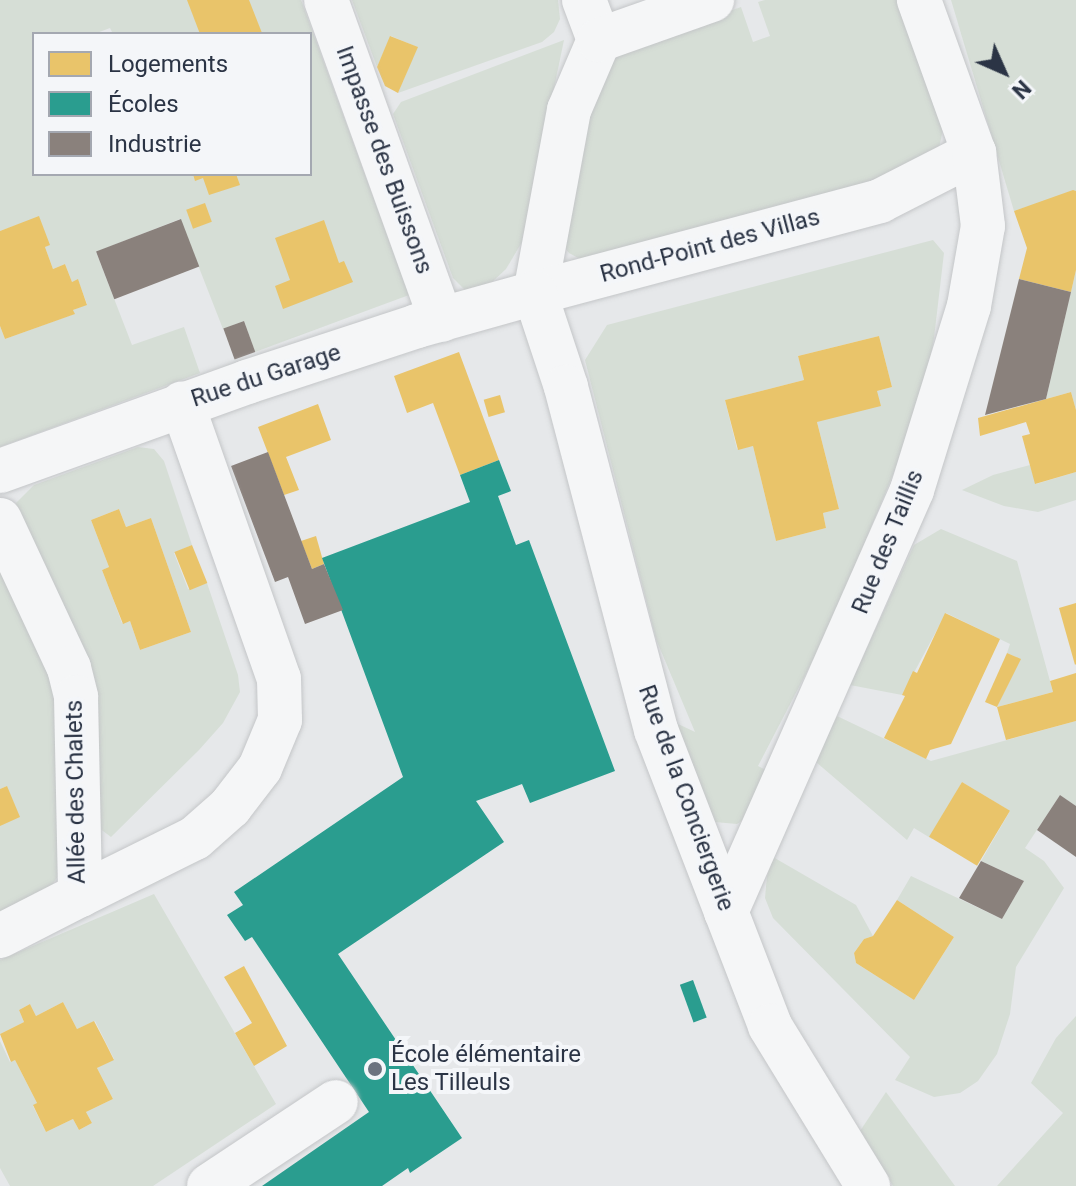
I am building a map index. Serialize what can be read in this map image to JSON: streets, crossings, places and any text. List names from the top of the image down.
{
  "streets": {
    "street": [
      "Impasse des Buissons",
      "Rond-Point des Villas",
      "Rue du Garage",
      "Rue des Taillis",
      "Allée des Chalets",
      "Rue de la Conciergerie"
    ]
  },
  "crossings": [
    ["Impasse des Buissons", "Rue du Garage"],
    ["Rond-Point des Villas", "Rue du Garage"],
    ["Rond-Point des Villas", "Rue des Taillis"],
    ["Rond-Point des Villas", "Rue de la Conciergerie"],
    ["Rue du Garage", "Rue de la Conciergerie"],
    ["Rue des Taillis", "Rue de la Conciergerie"]
  ],
  "places": ["École élémentaire Les Tilleuls"],
  "legend": ["Logements", "Écoles", "Industrie"],
  "north": "bottom right"
}
